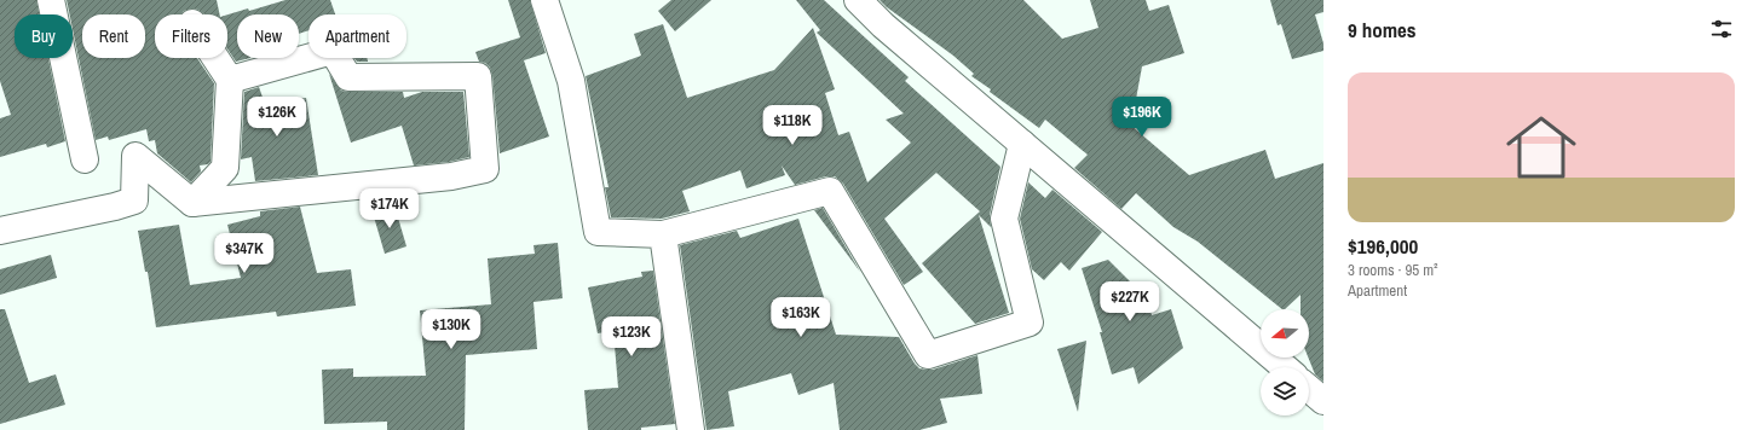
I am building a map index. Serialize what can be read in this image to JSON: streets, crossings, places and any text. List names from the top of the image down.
{
  "north": "left",
  "page": {
    "heading": "9 homes",
    "chip": [
      "Buy",
      "Rent",
      "Filters",
      "New",
      "Apartment"
    ],
    "list": [
      {
        "name": "$196,000",
        "note": "3 rooms · 95 m² · Apartment"
      }
    ],
    "price": [
      "$126K",
      "$196K",
      "$118K",
      "$174K",
      "$347K",
      "$227K",
      "$163K",
      "$130K",
      "$123K"
    ]
  }
}
